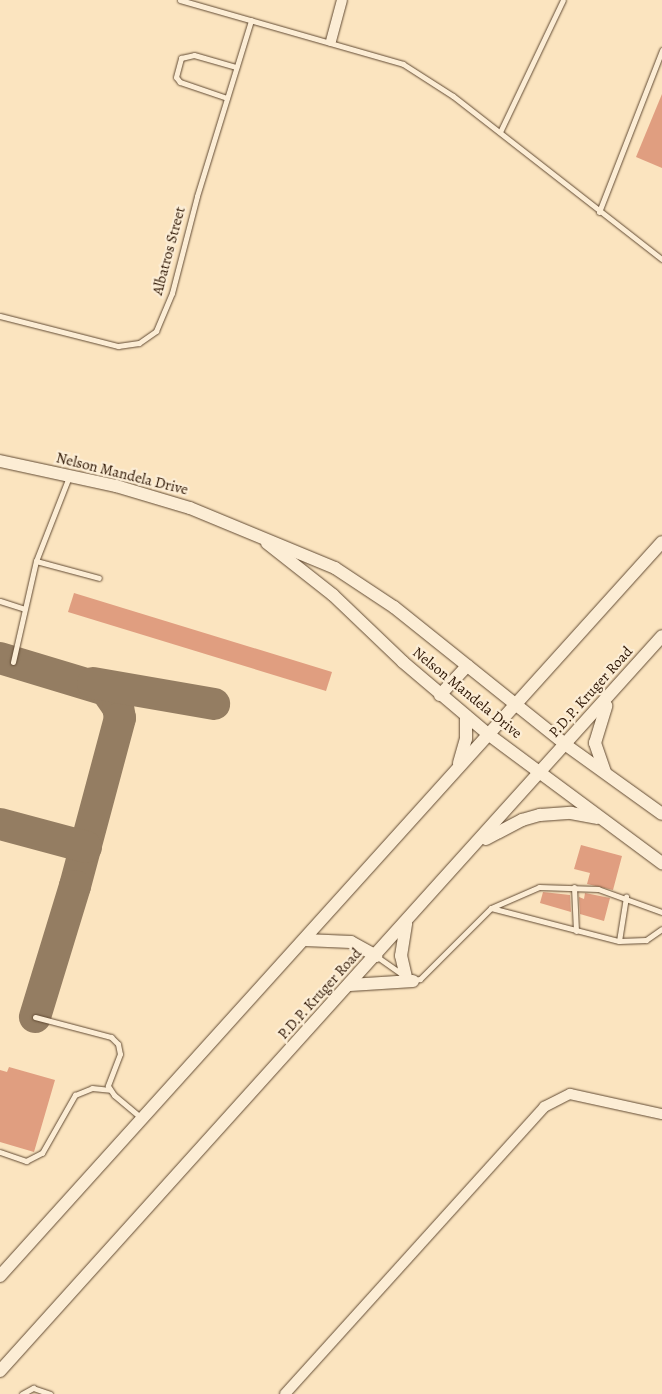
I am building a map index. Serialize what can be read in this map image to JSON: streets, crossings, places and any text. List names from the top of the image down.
{
  "streets": {
    "street": ["Nelson Mandela Drive", "P.D.P. Kruger Road"],
    "lane": ["Albatros Street"]
  },
  "crossings": [
    ["Nelson Mandela Drive", "P.D.P. Kruger Road"]
  ]
}
